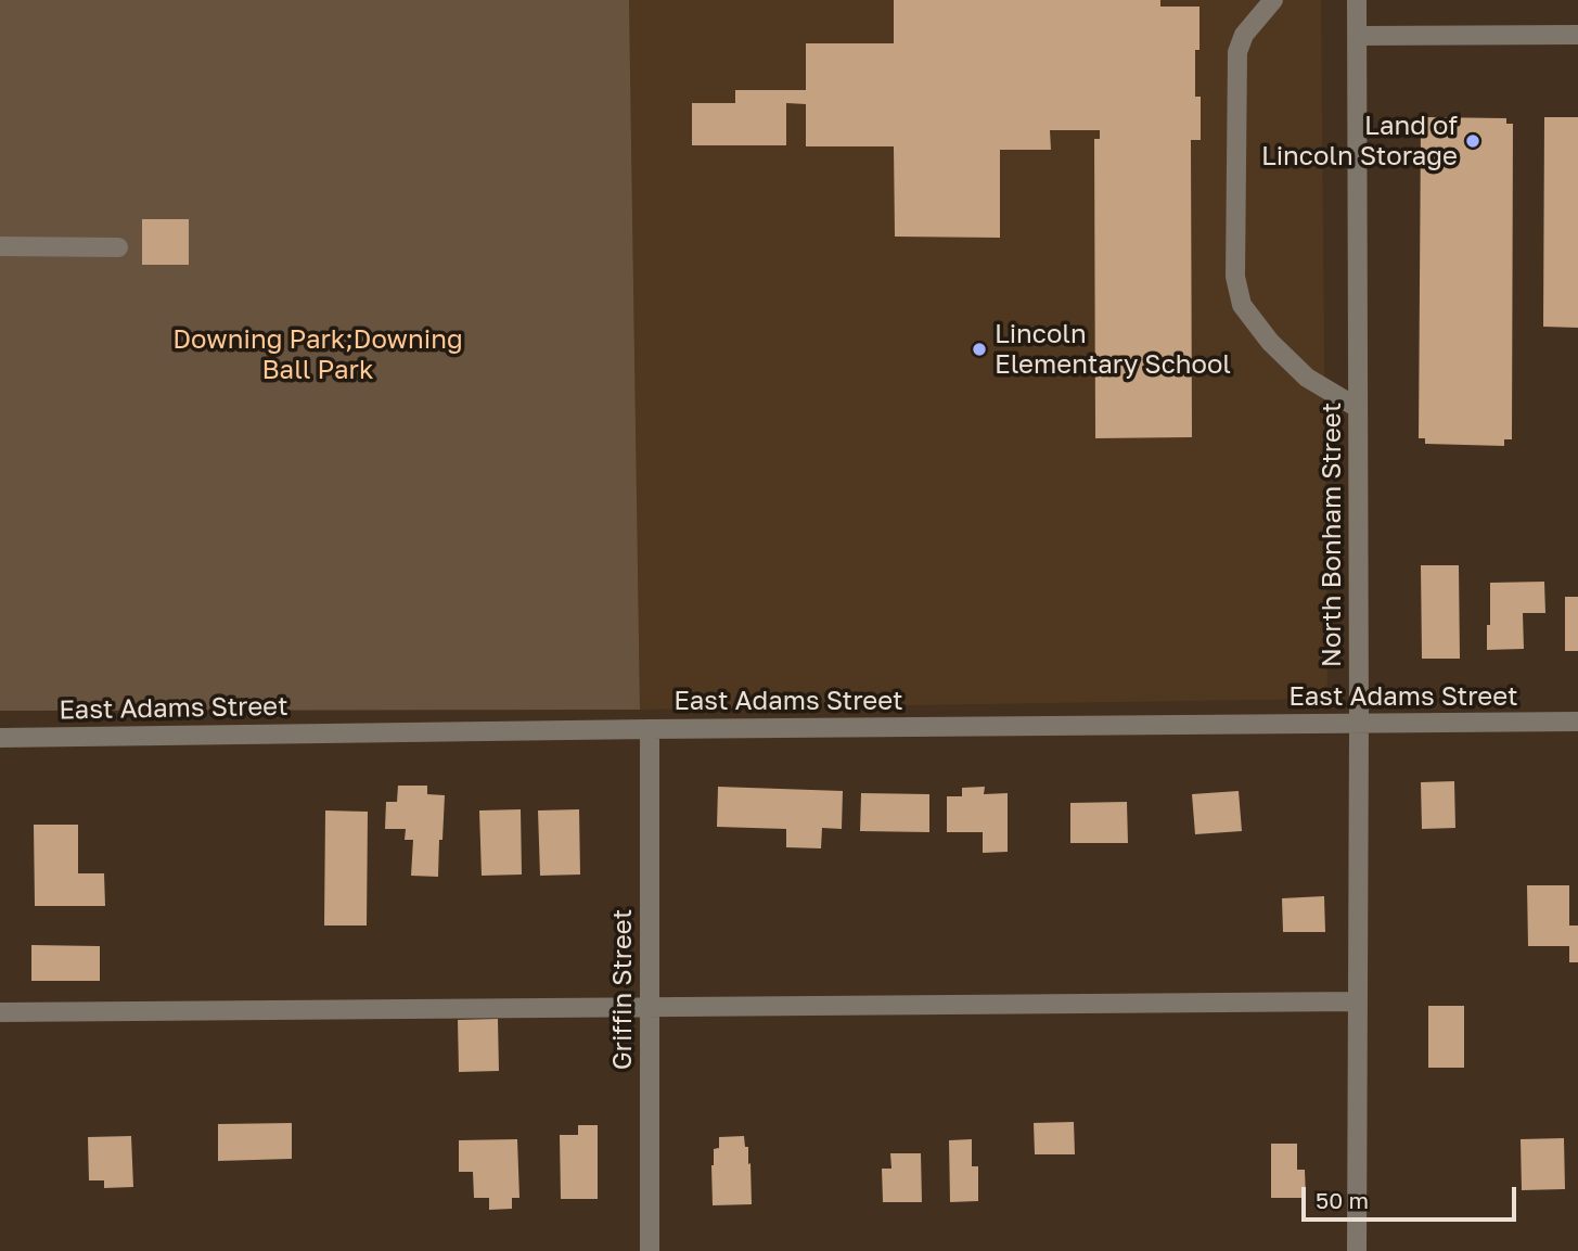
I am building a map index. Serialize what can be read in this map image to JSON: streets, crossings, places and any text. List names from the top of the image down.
{
  "streets": {
    "street": ["North Bonham Street", "East Adams Street", "Griffin Street"]
  },
  "crossings": [
    ["North Bonham Street", "East Adams Street"],
    ["East Adams Street", "Griffin Street"]
  ],
  "parks": ["Downing Park;Downing Ball Park"],
  "places": ["Land of Lincoln Storage", "Lincoln Elementary School"],
  "scale_bar": "50 m"
}
